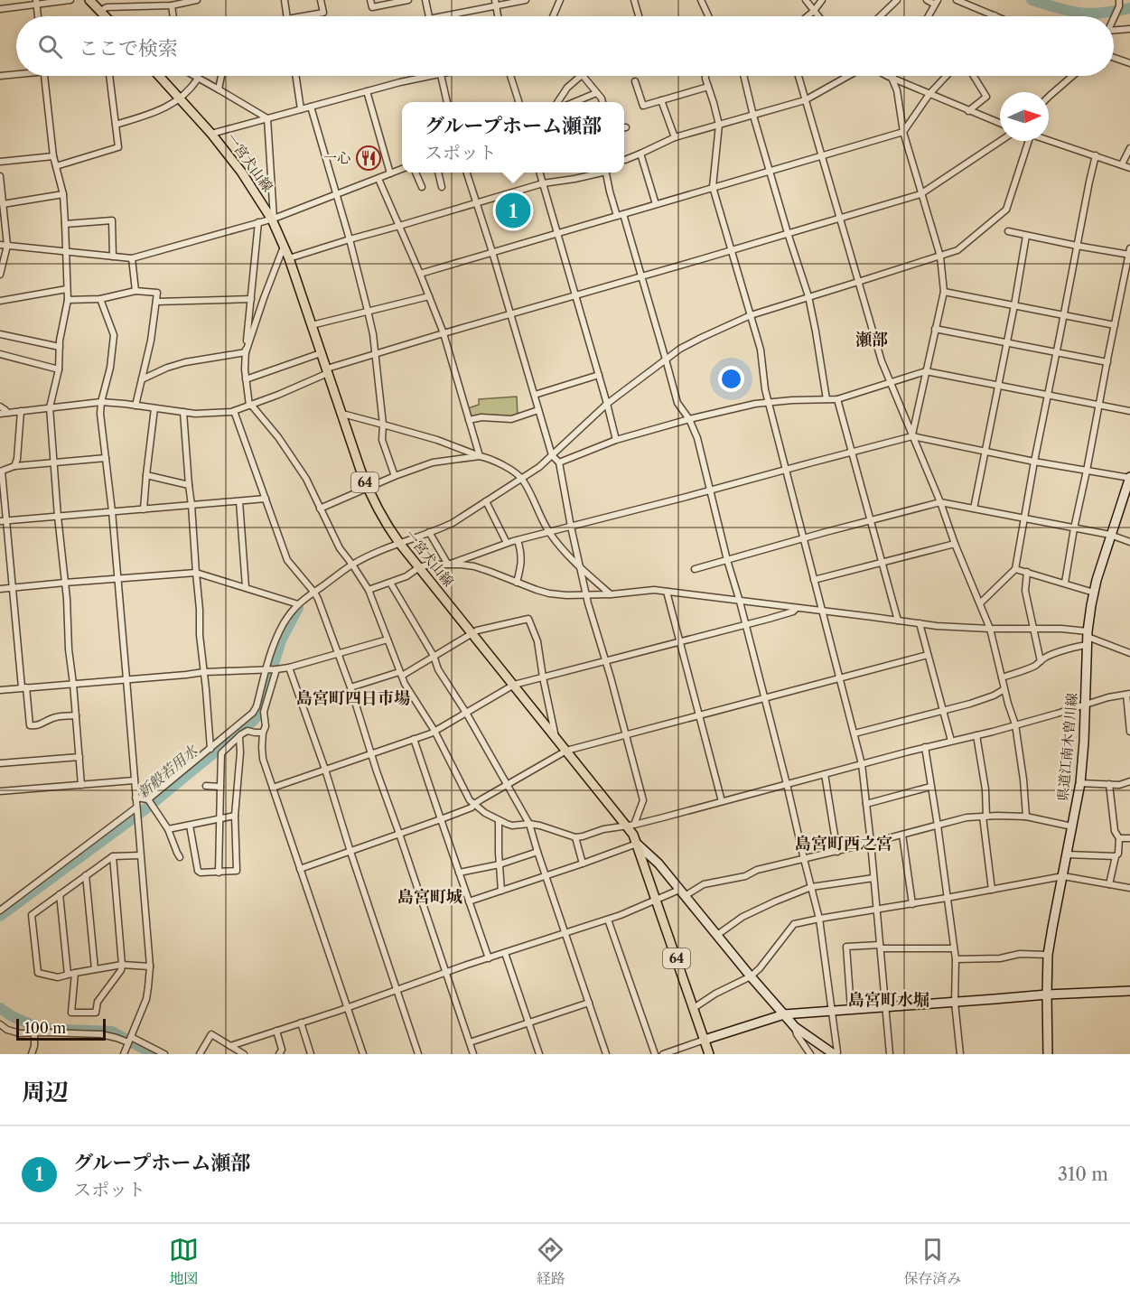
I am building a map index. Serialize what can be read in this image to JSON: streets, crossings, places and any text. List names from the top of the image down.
{
  "streets": {
    "main road": ["一宮犬山線", "64"],
    "street": ["県道江南木曽川線"]
  },
  "districts": [
    "瀬部",
    "島宮町四日市場",
    "島宮町西之宮",
    "島宮町城",
    "島宮町水堀"
  ],
  "water": ["新般若用水"],
  "places": {
    "restaurant": ["一心"]
  },
  "scale_bar": "100 m",
  "north": "right",
  "page": {
    "search": "ここで検索",
    "popup": ["グループホーム瀬部", "スポット"],
    "pins": "1",
    "scale": "100 m",
    "heading": "周辺",
    "list": [
      {
        "mark": "1",
        "name": "グループホーム瀬部",
        "note": "スポット",
        "value": "310 m"
      }
    ],
    "nav": ["地図", "経路", "保存済み"]
  }
}
